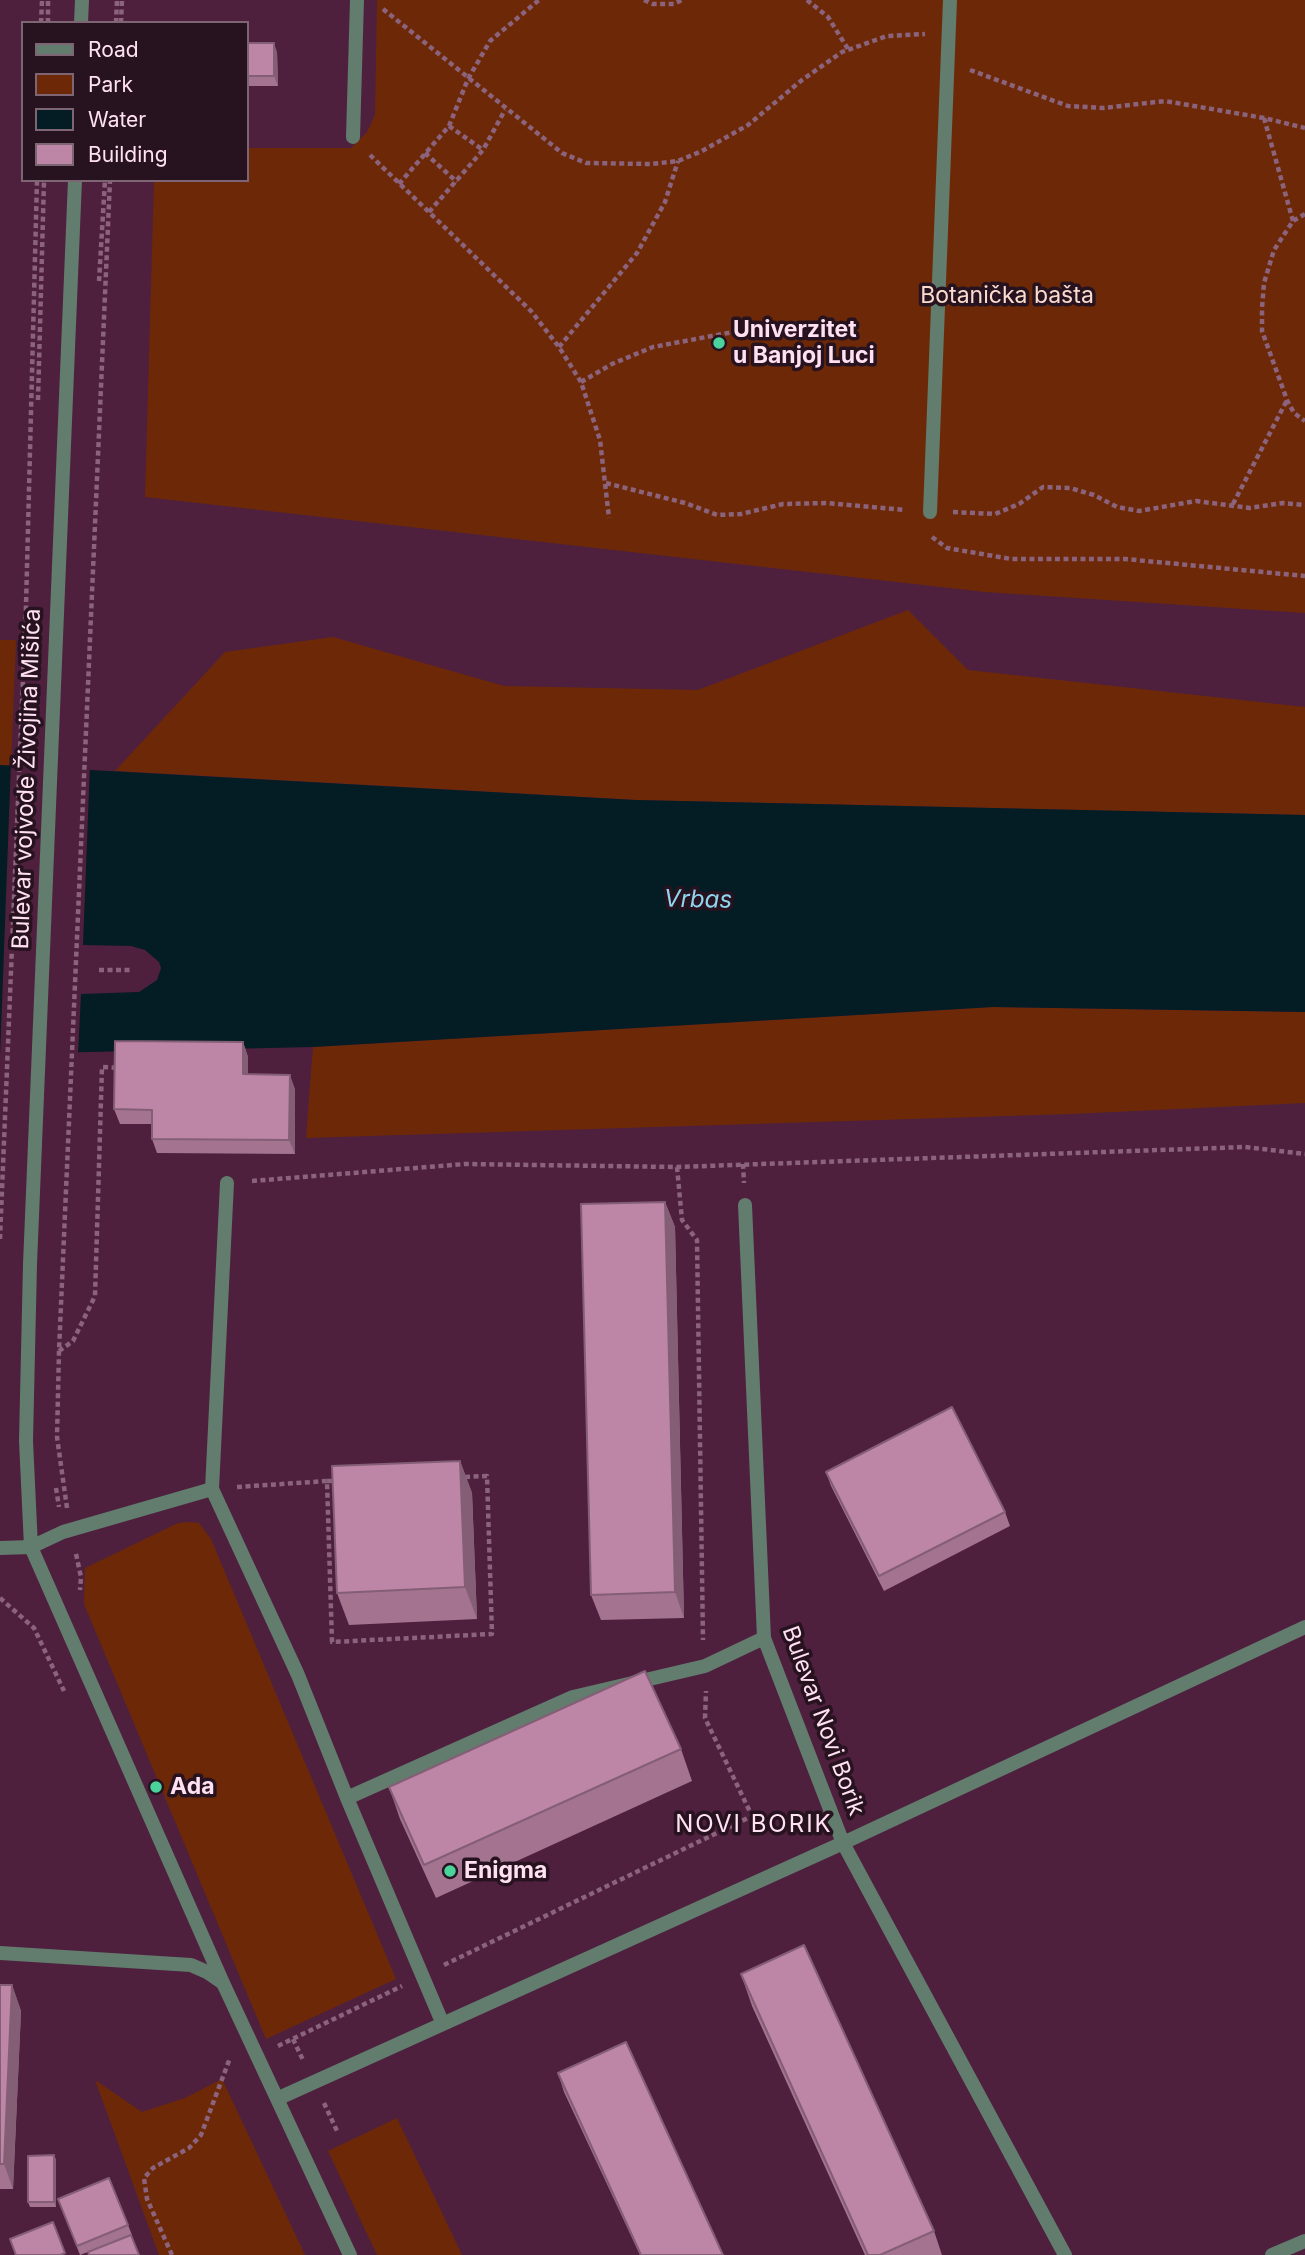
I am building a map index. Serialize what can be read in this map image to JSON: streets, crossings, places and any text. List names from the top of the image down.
{
  "streets": {
    "street": ["Bulevar vojvode Živojina Mišića", "Bulevar Novi Borik"]
  },
  "districts": ["NOVI BORIK"],
  "water": ["Vrbas"],
  "parks": ["Botanička bašta"],
  "places": ["Univerzitet u Banjoj Luci", "Ada", "Enigma"],
  "legend": [
    "Road",
    "Park",
    "Water",
    "Building"
  ]
}
